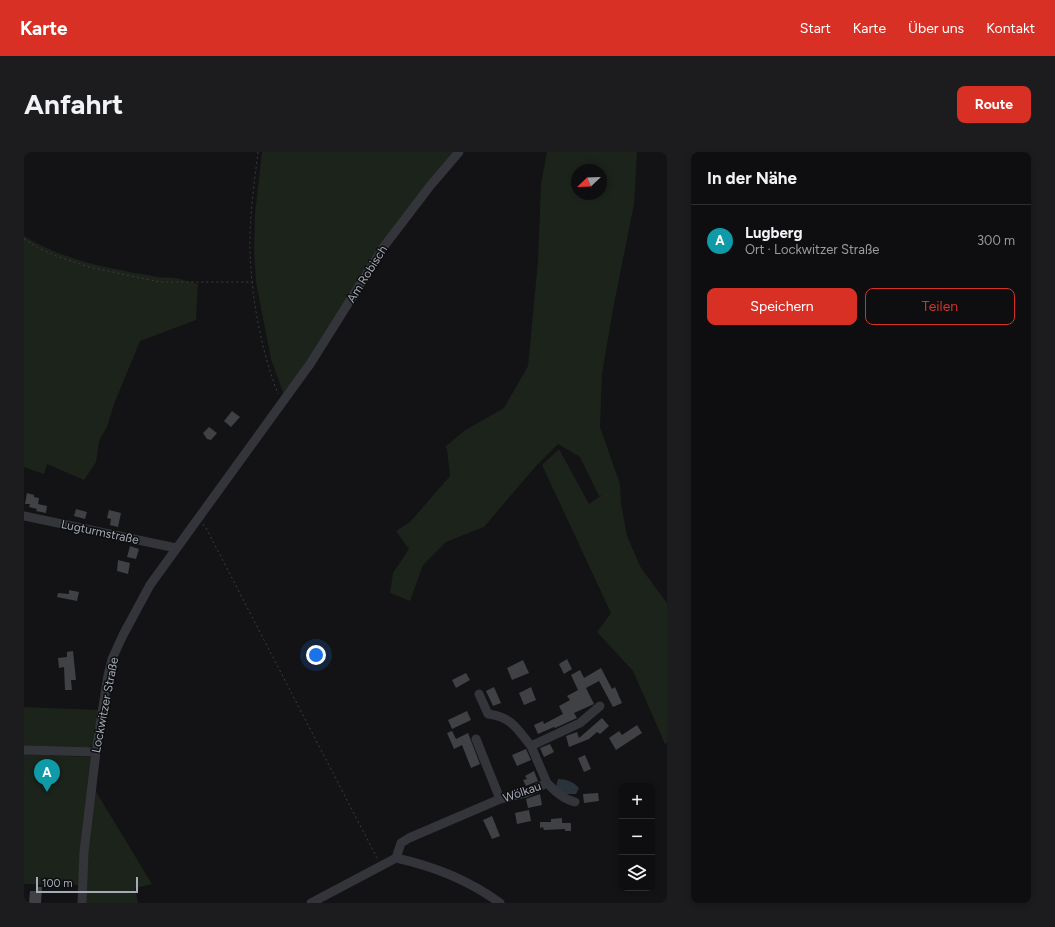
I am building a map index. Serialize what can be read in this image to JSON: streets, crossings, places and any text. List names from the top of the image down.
{
  "streets": {
    "street": [
      "Am Robisch",
      "Lugturmstraße",
      "Lockwitzer Straße",
      "Wölkau"
    ]
  },
  "crossings": [
    ["Am Robisch", "Lockwitzer Straße"],
    ["Lugturmstraße", "Lockwitzer Straße"]
  ],
  "scale_bar": "100 m",
  "north": "bottom left",
  "page": {
    "header": "Karte",
    "nav": [
      "Start",
      "Karte",
      "Über uns",
      "Kontakt"
    ],
    "buttons": [
      "Route",
      ["Speichern", "Teilen"]
    ],
    "title": "Anfahrt",
    "heading": "In der Nähe",
    "list": [
      {
        "mark": "A",
        "name": "Lugberg",
        "note": "Ort · Lockwitzer Straße",
        "value": "300 m"
      }
    ],
    "pins": "A",
    "map_buttons": ["+", "−"],
    "scale": "100 m"
  }
}
